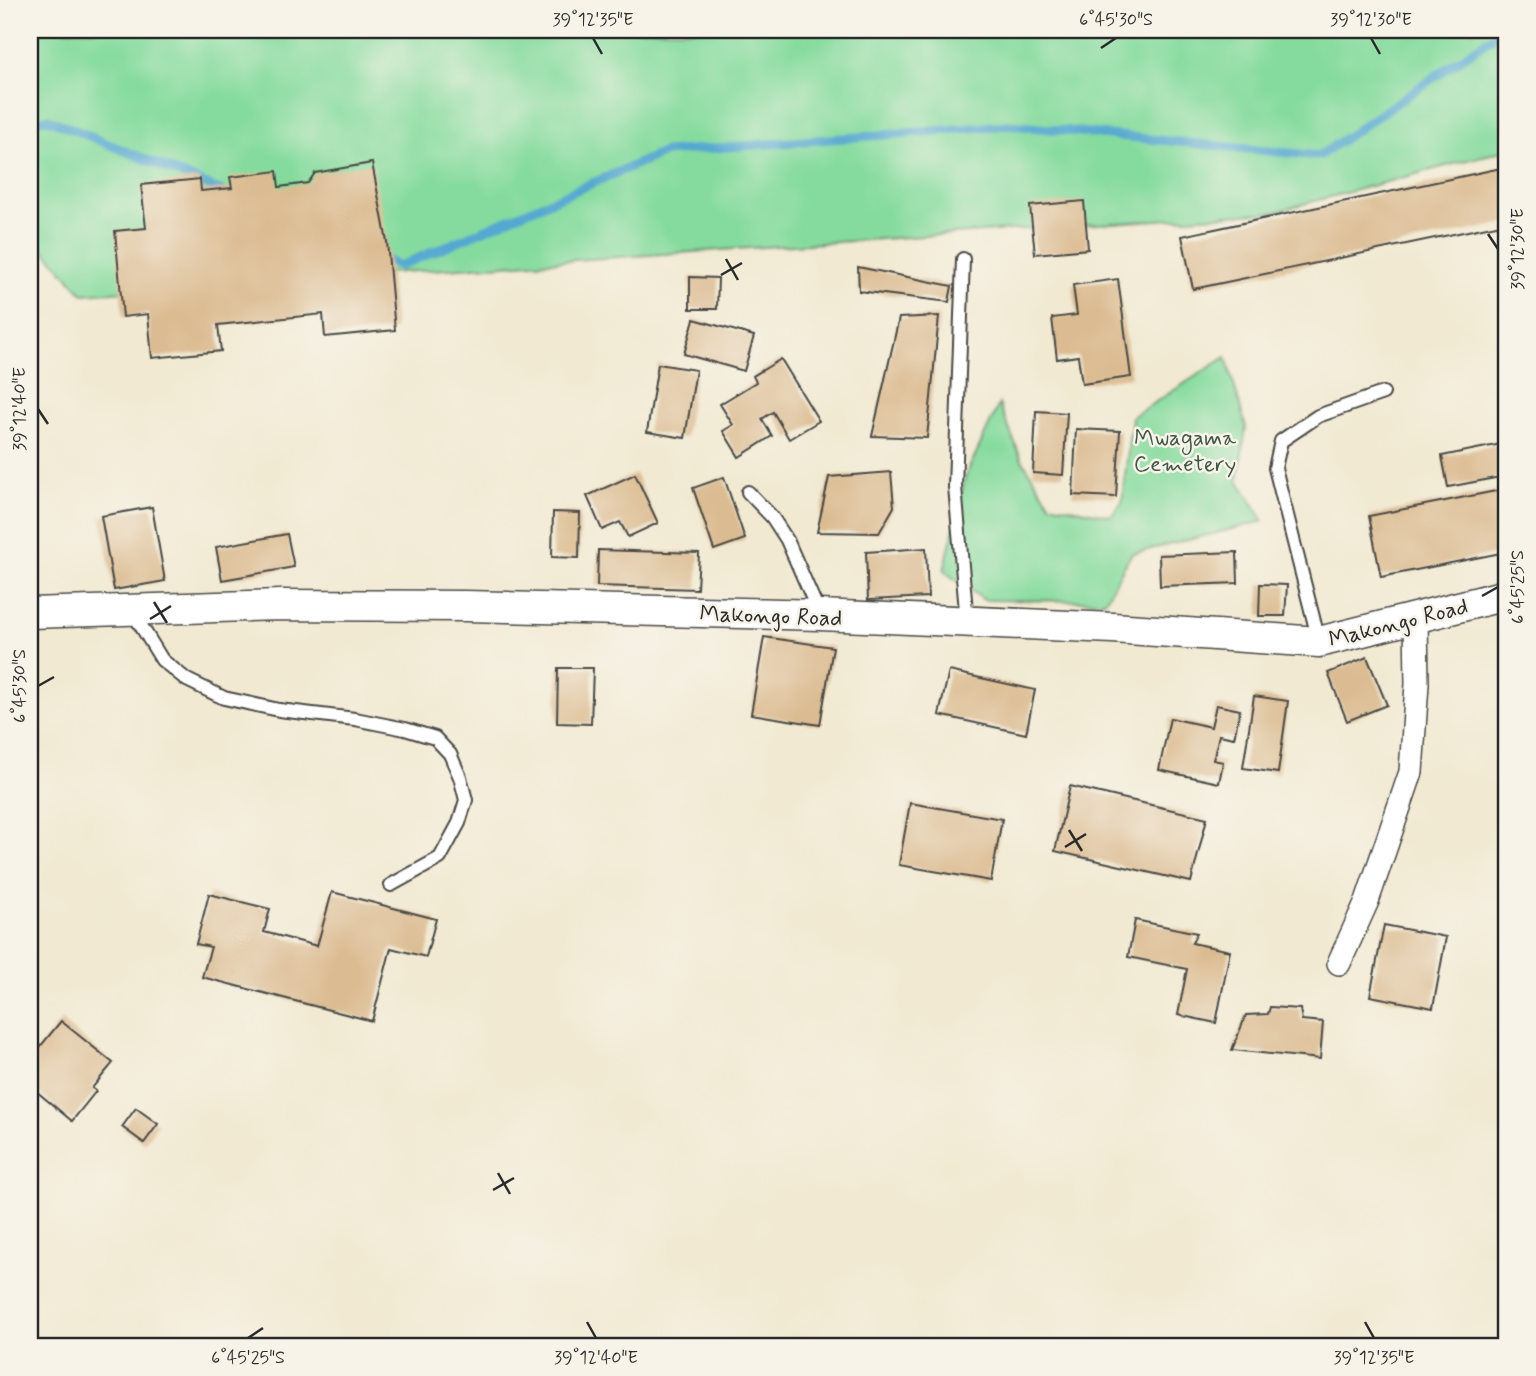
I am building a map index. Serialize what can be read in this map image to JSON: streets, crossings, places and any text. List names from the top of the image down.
{
  "streets": {
    "street": ["Makongo Road"]
  },
  "parks": ["Mwagama Cemetery"],
  "coordinates": [
    "39°12'35\"E",
    "6°45'30\"S",
    "39°12'30\"E",
    "39°12'40\"E",
    "6°45'25\"S"
  ]
}
